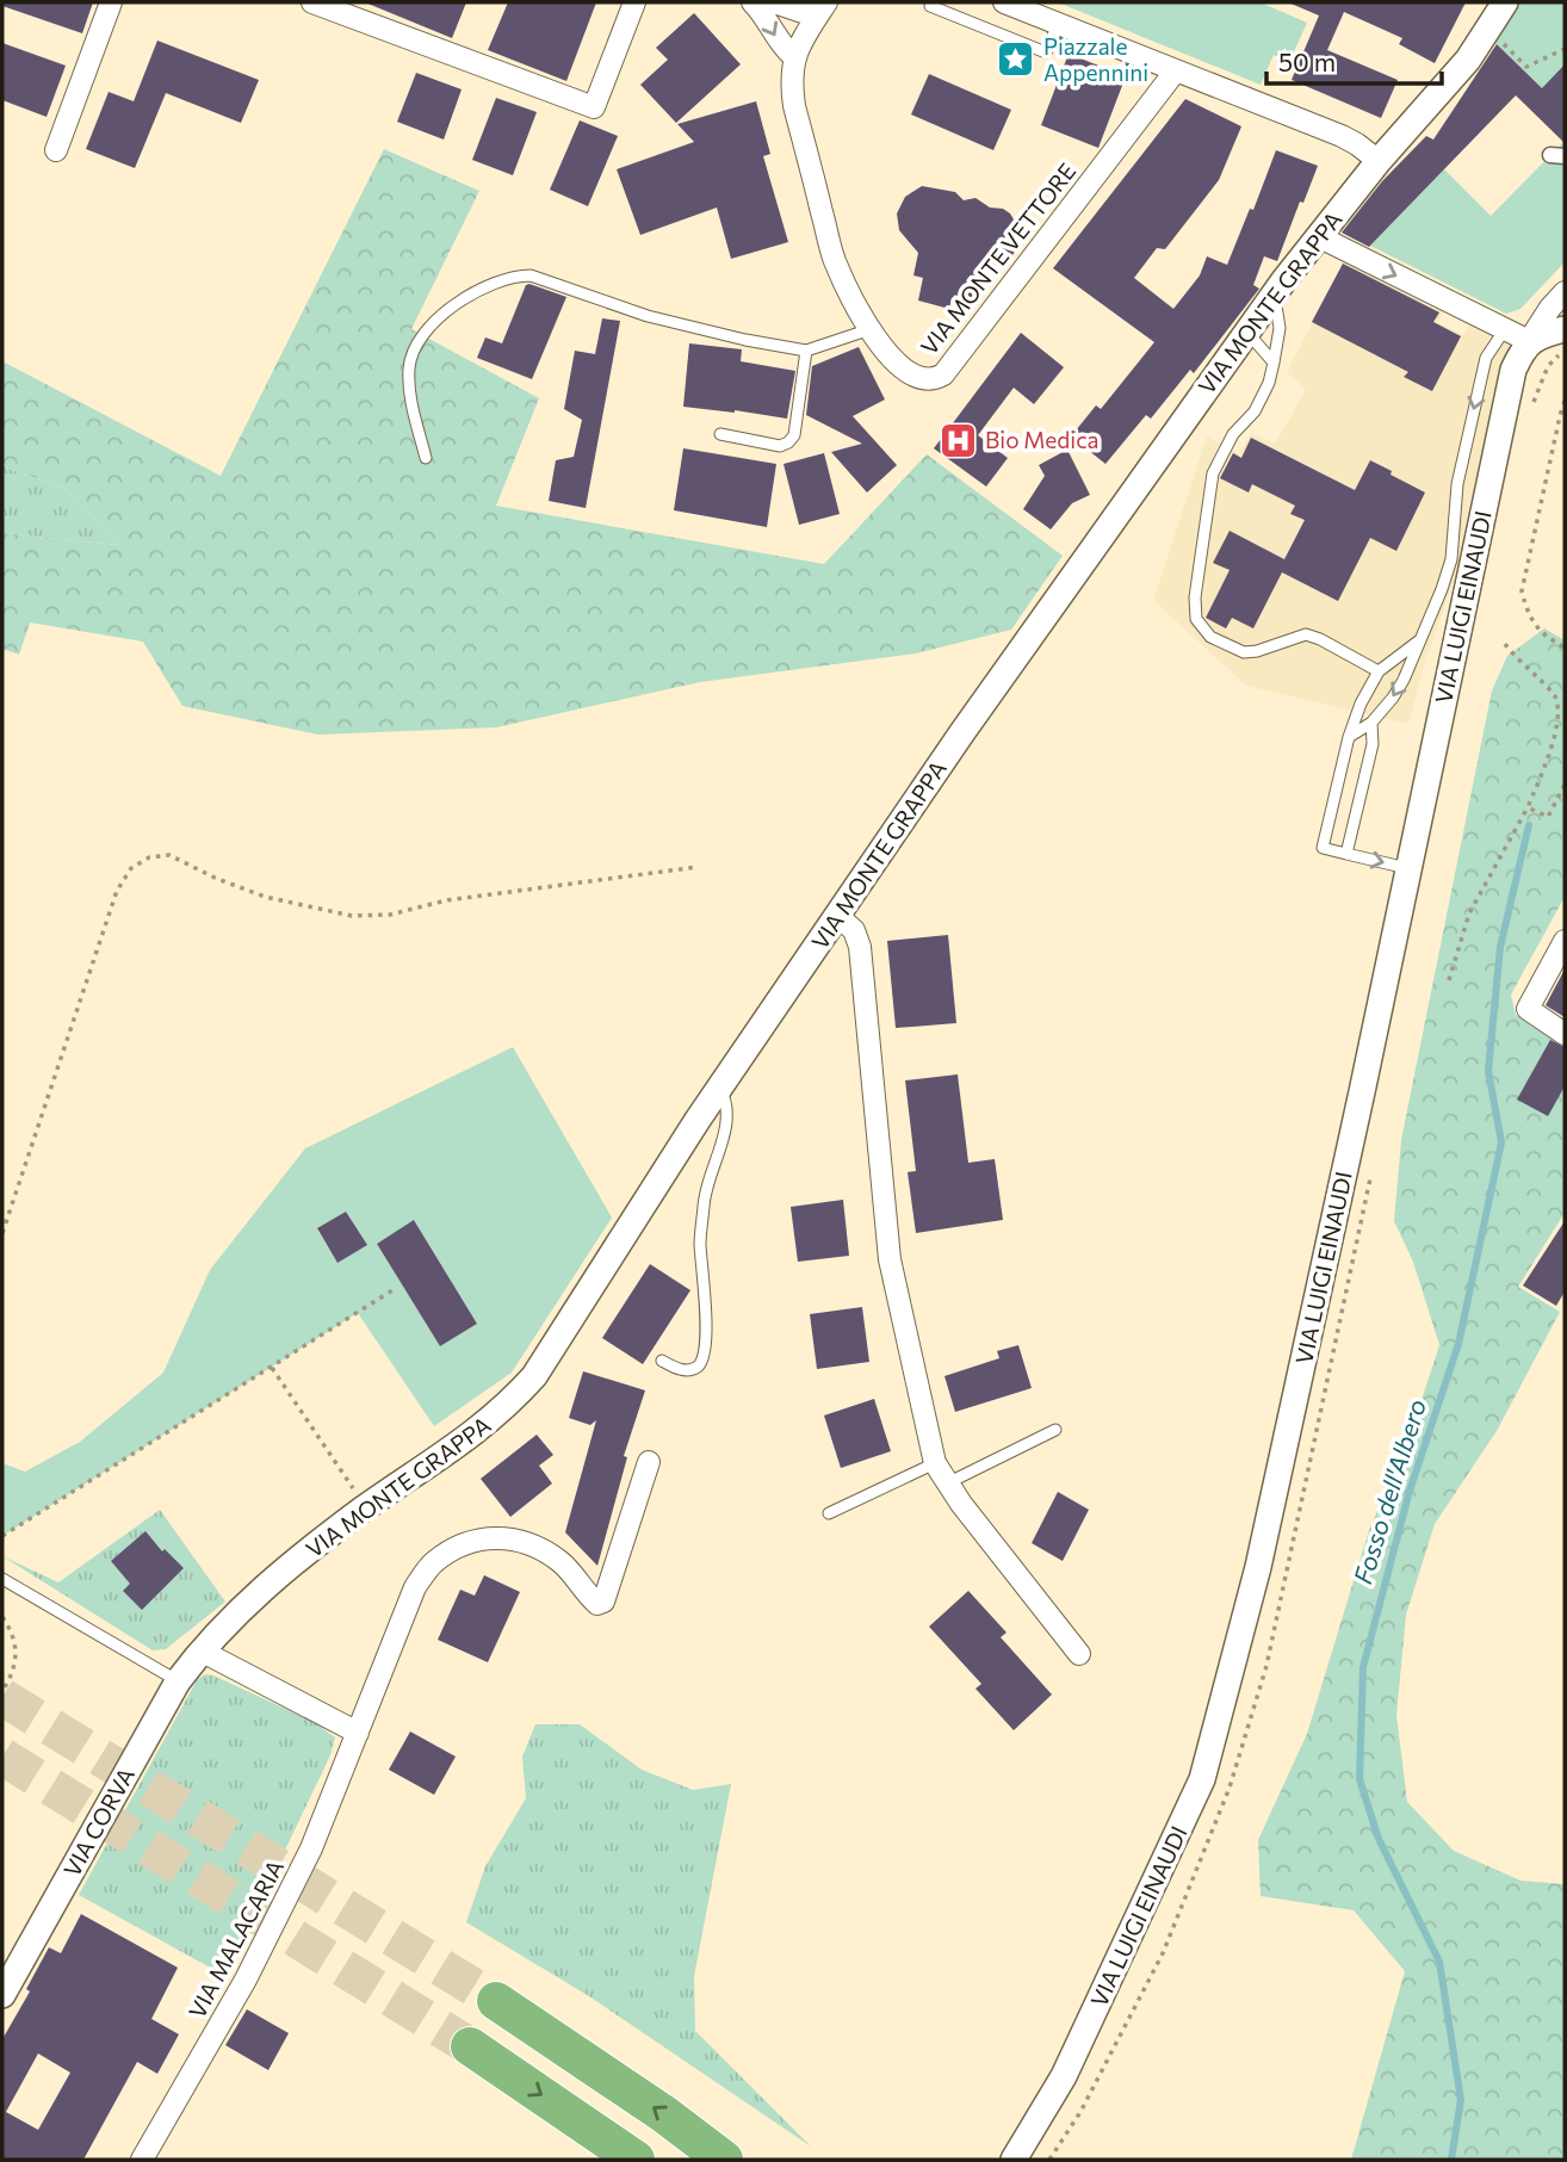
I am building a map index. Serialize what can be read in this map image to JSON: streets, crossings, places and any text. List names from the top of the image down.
{
  "streets": {
    "street": [
      "VIA MONTE VETTORE",
      "VIA MONTE GRAPPA",
      "VIA LUIGI EINAUDI",
      "VIA CORVA",
      "VIA MALACARIA"
    ]
  },
  "crossings": [
    ["VIA MONTE GRAPPA", "VIA CORVA"]
  ],
  "water": ["Fosso dell'Albero"],
  "places": {
    "place": ["Piazzale Appennini"],
    "hospital": ["Bio Medica"]
  },
  "scale_bar": "50 m"
}
